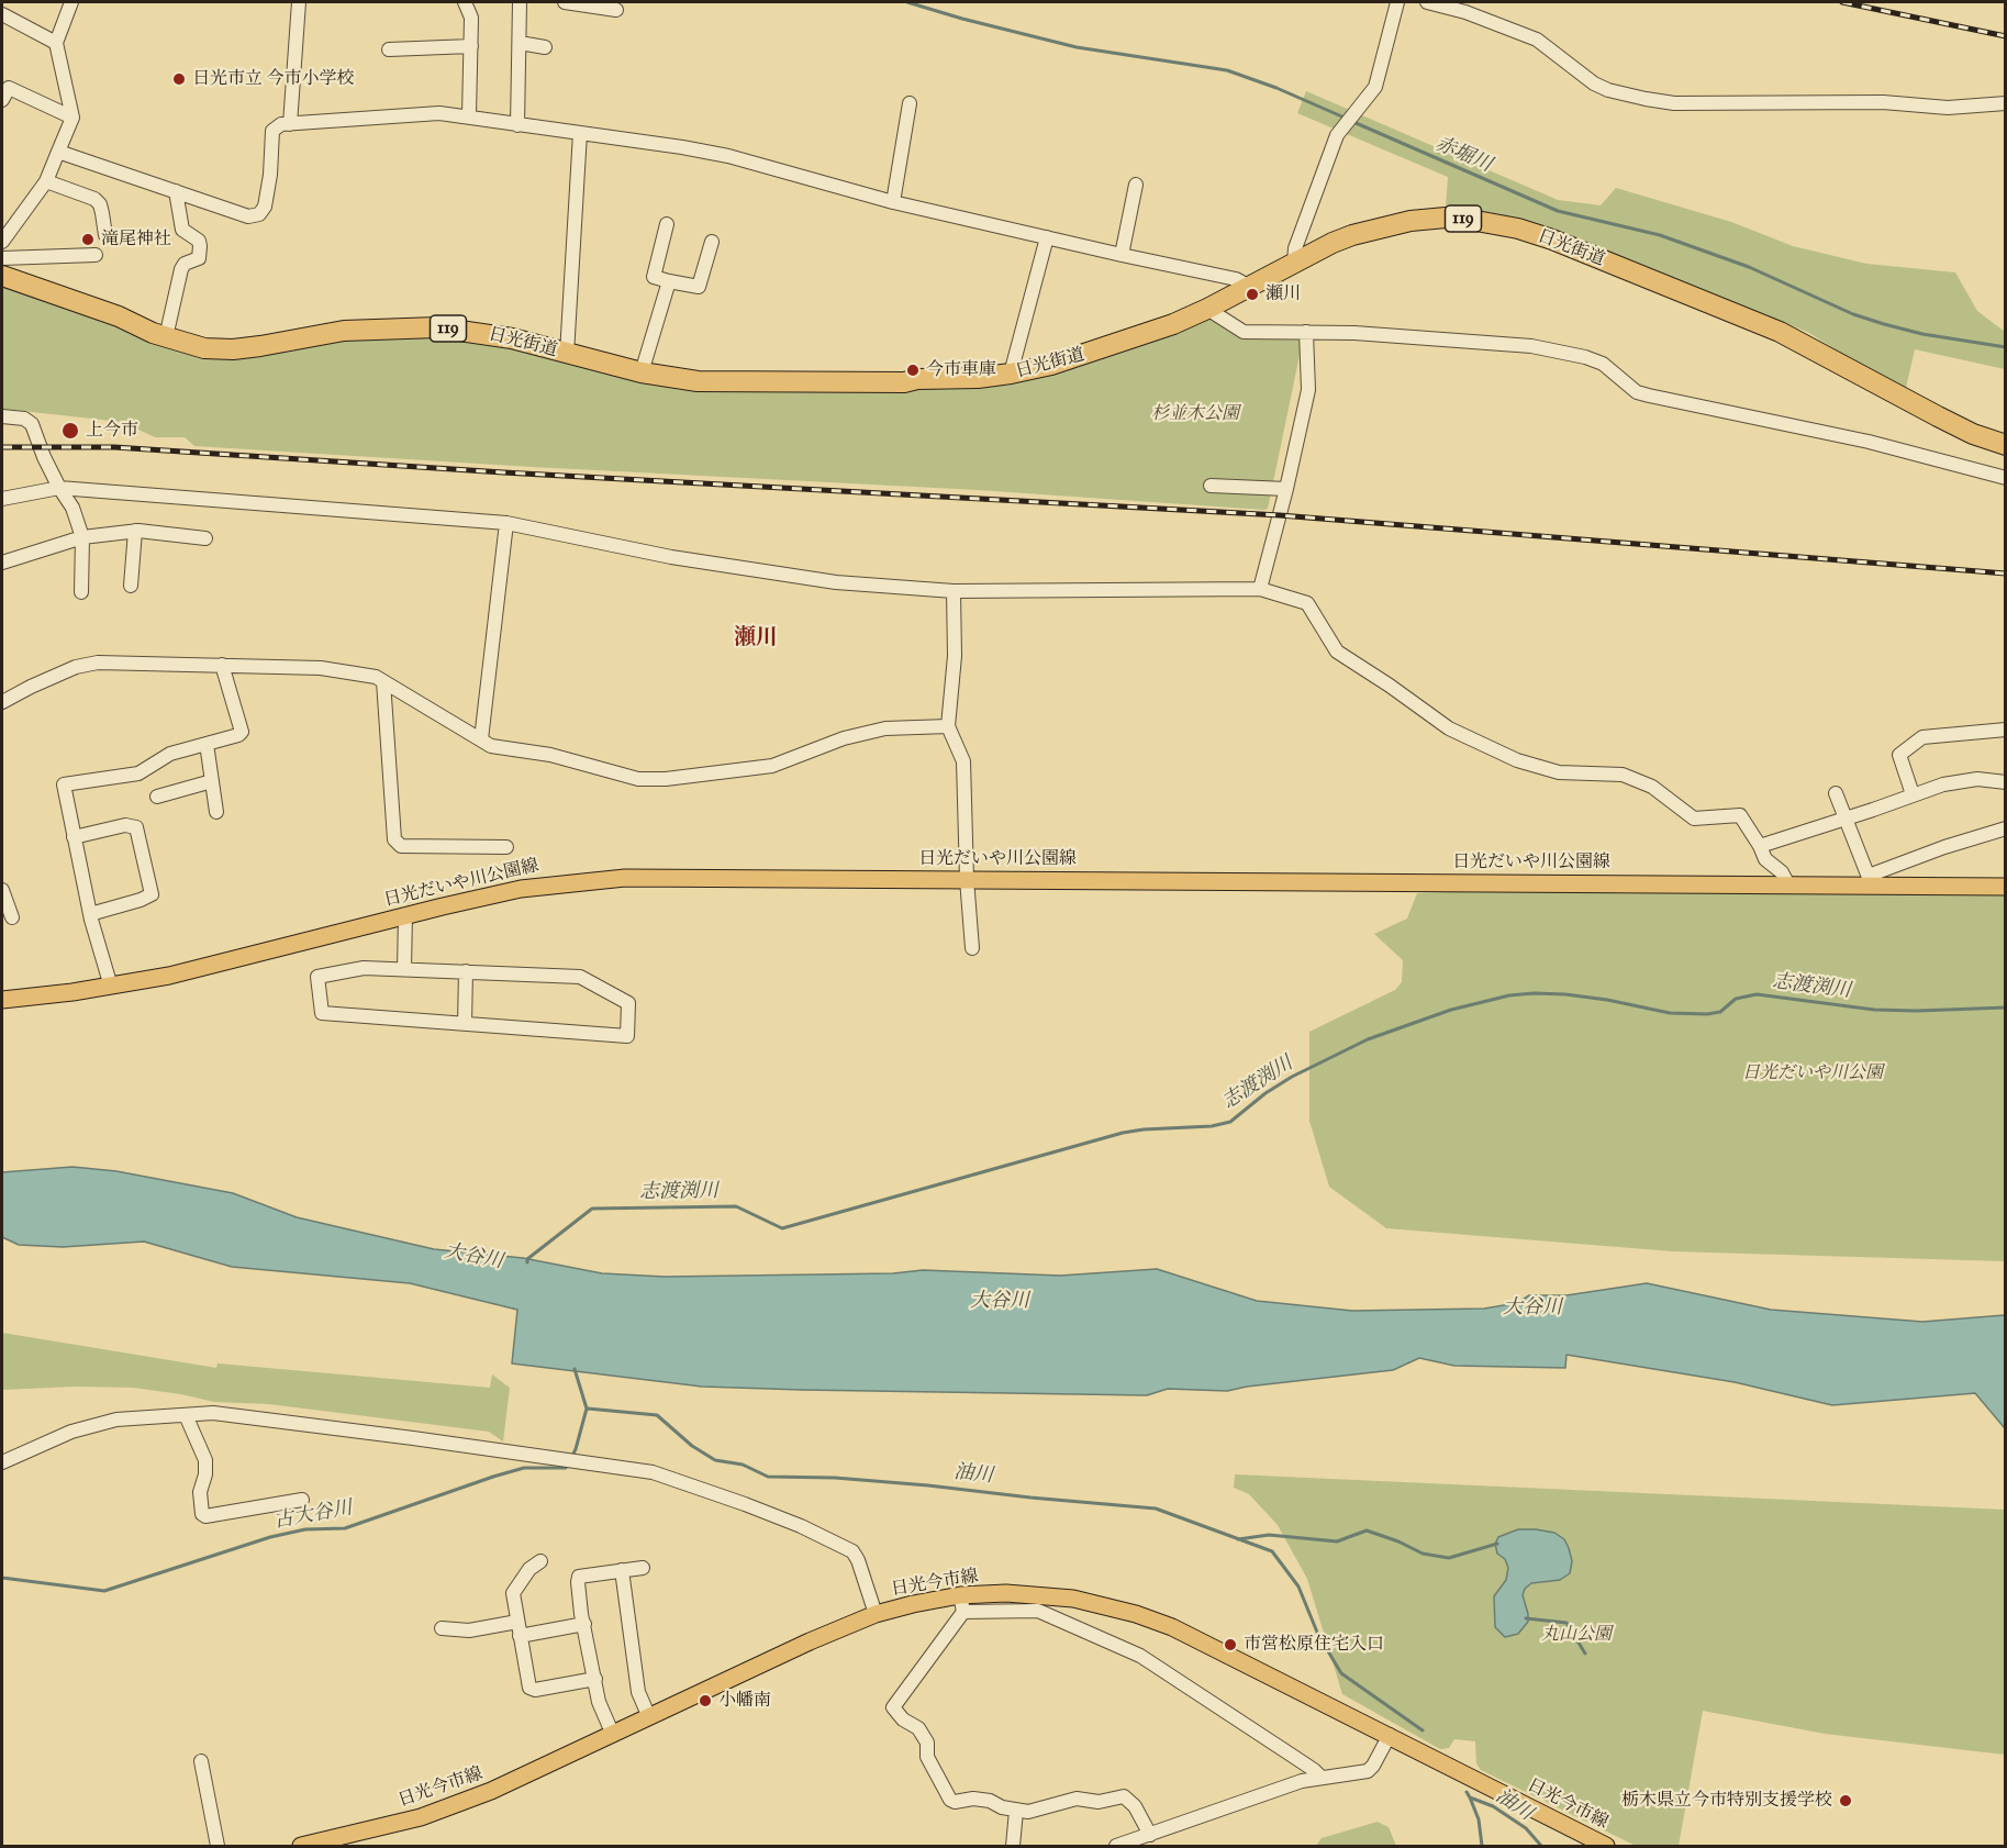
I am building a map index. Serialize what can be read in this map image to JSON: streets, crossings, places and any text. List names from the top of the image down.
{
  "streets": {
    "highway": ["119", "日光街道"],
    "main road": ["日光だいや川公園線", "日光今市線"]
  },
  "districts": ["瀬川"],
  "water": [
    "赤堀川",
    "志渡渕川",
    "大谷川",
    "油川",
    "古大谷川"
  ],
  "parks": ["杉並木公園", "日光だいや川公園", "丸山公園"],
  "places": [
    "日光市立 今市小学校",
    "滝尾神社",
    "瀬川",
    "今市車庫",
    "上今市",
    "市営松原住宅入口",
    "小幡南",
    "栃木県立今市特別支援学校"
  ]
}
